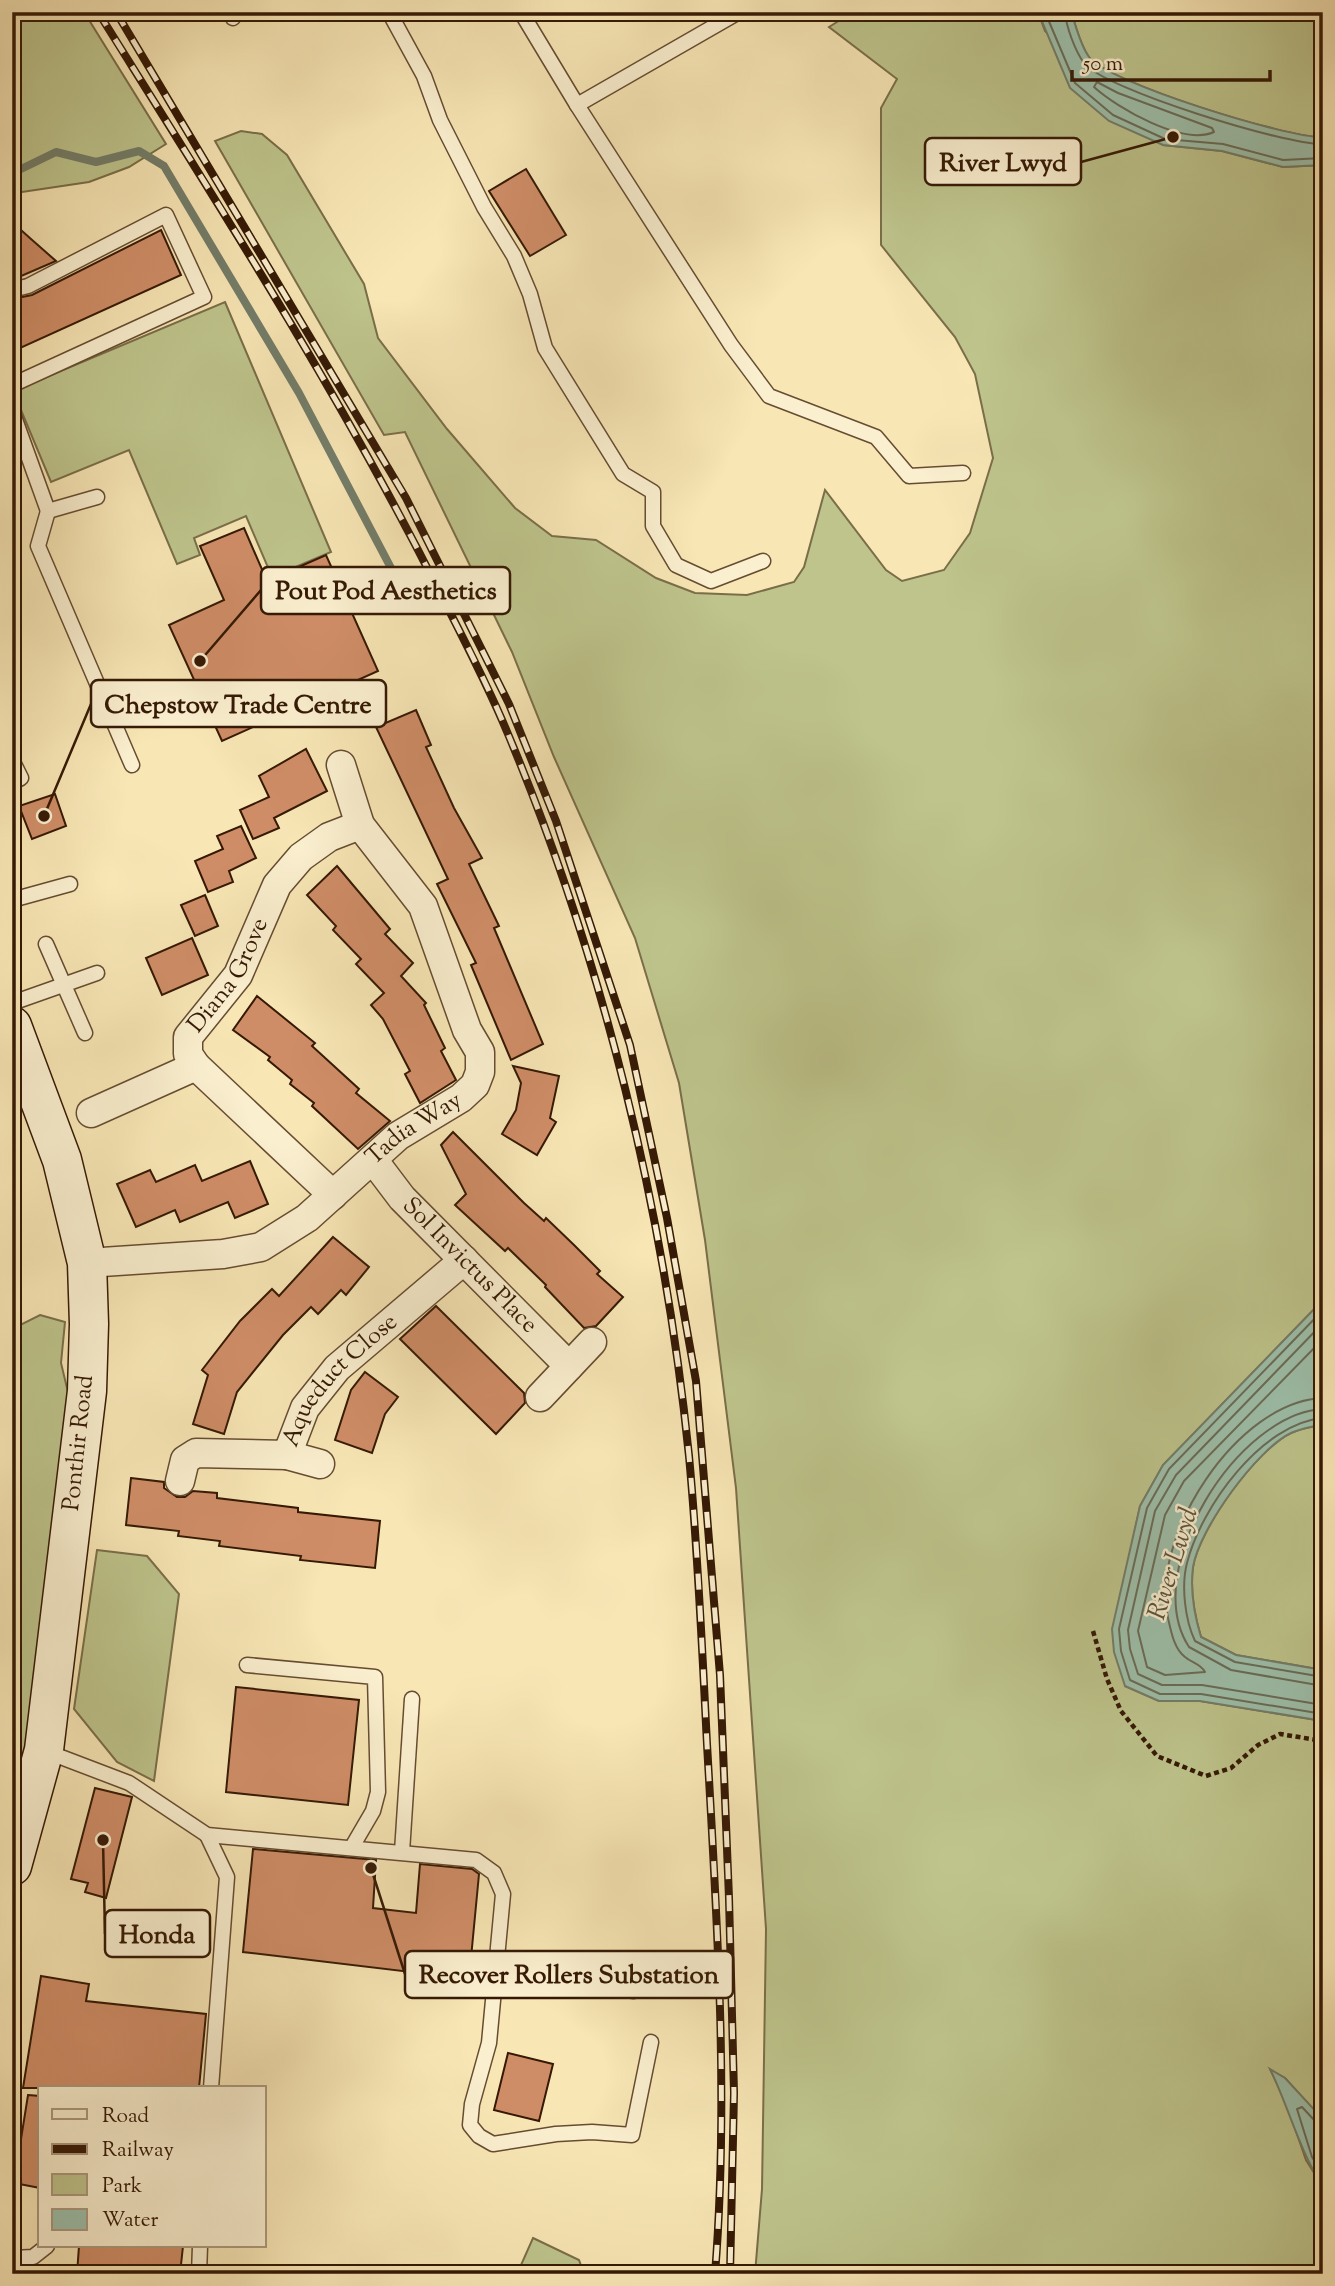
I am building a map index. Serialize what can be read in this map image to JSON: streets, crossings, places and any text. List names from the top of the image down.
{
  "streets": {
    "main road": ["Ponthir Road"],
    "street": [
      "Diana Grove",
      "Tadia Way",
      "Sol Invictus Place",
      "Aqueduct Close"
    ]
  },
  "crossings": [
    ["Diana Grove", "Tadia Way"],
    ["Tadia Way", "Sol Invictus Place"],
    ["Tadia Way", "Ponthir Road"],
    ["Sol Invictus Place", "Aqueduct Close"]
  ],
  "water": ["River Lwyd"],
  "places": [
    "River Lwyd",
    "Pout Pod Aesthetics",
    "Chepstow Trade Centre",
    "Honda",
    "Recover Rollers Substation"
  ],
  "legend": [
    "Road",
    "Railway",
    "Park",
    "Water"
  ],
  "scale_bar": "50 m"
}
